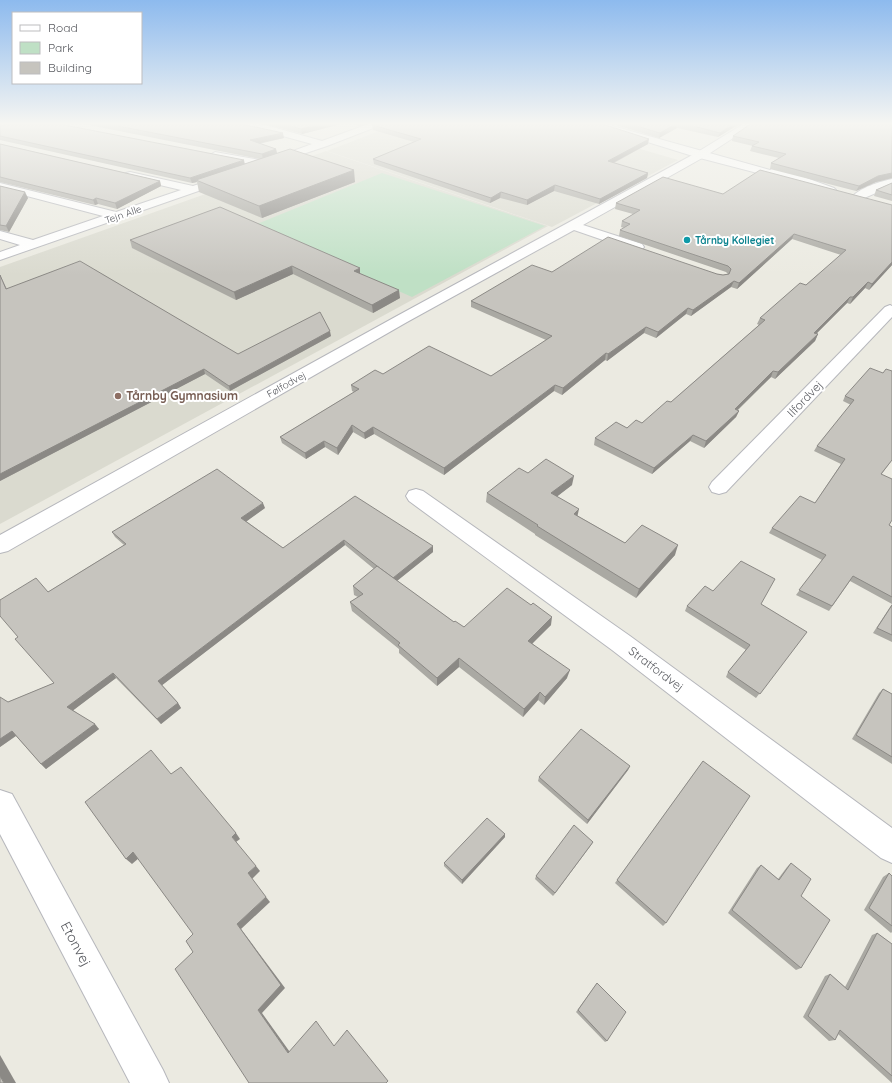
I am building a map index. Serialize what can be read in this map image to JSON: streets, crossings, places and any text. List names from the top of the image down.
{
  "streets": {
    "street": [
      "Tejn Alle",
      "Følfodvej",
      "Ilfordvej",
      "Stratfordvej",
      "Etonvej"
    ]
  },
  "places": ["Tårnby Kollegiet", "Tårnby Gymnasium"],
  "legend": ["Road", "Park", "Building"]
}
